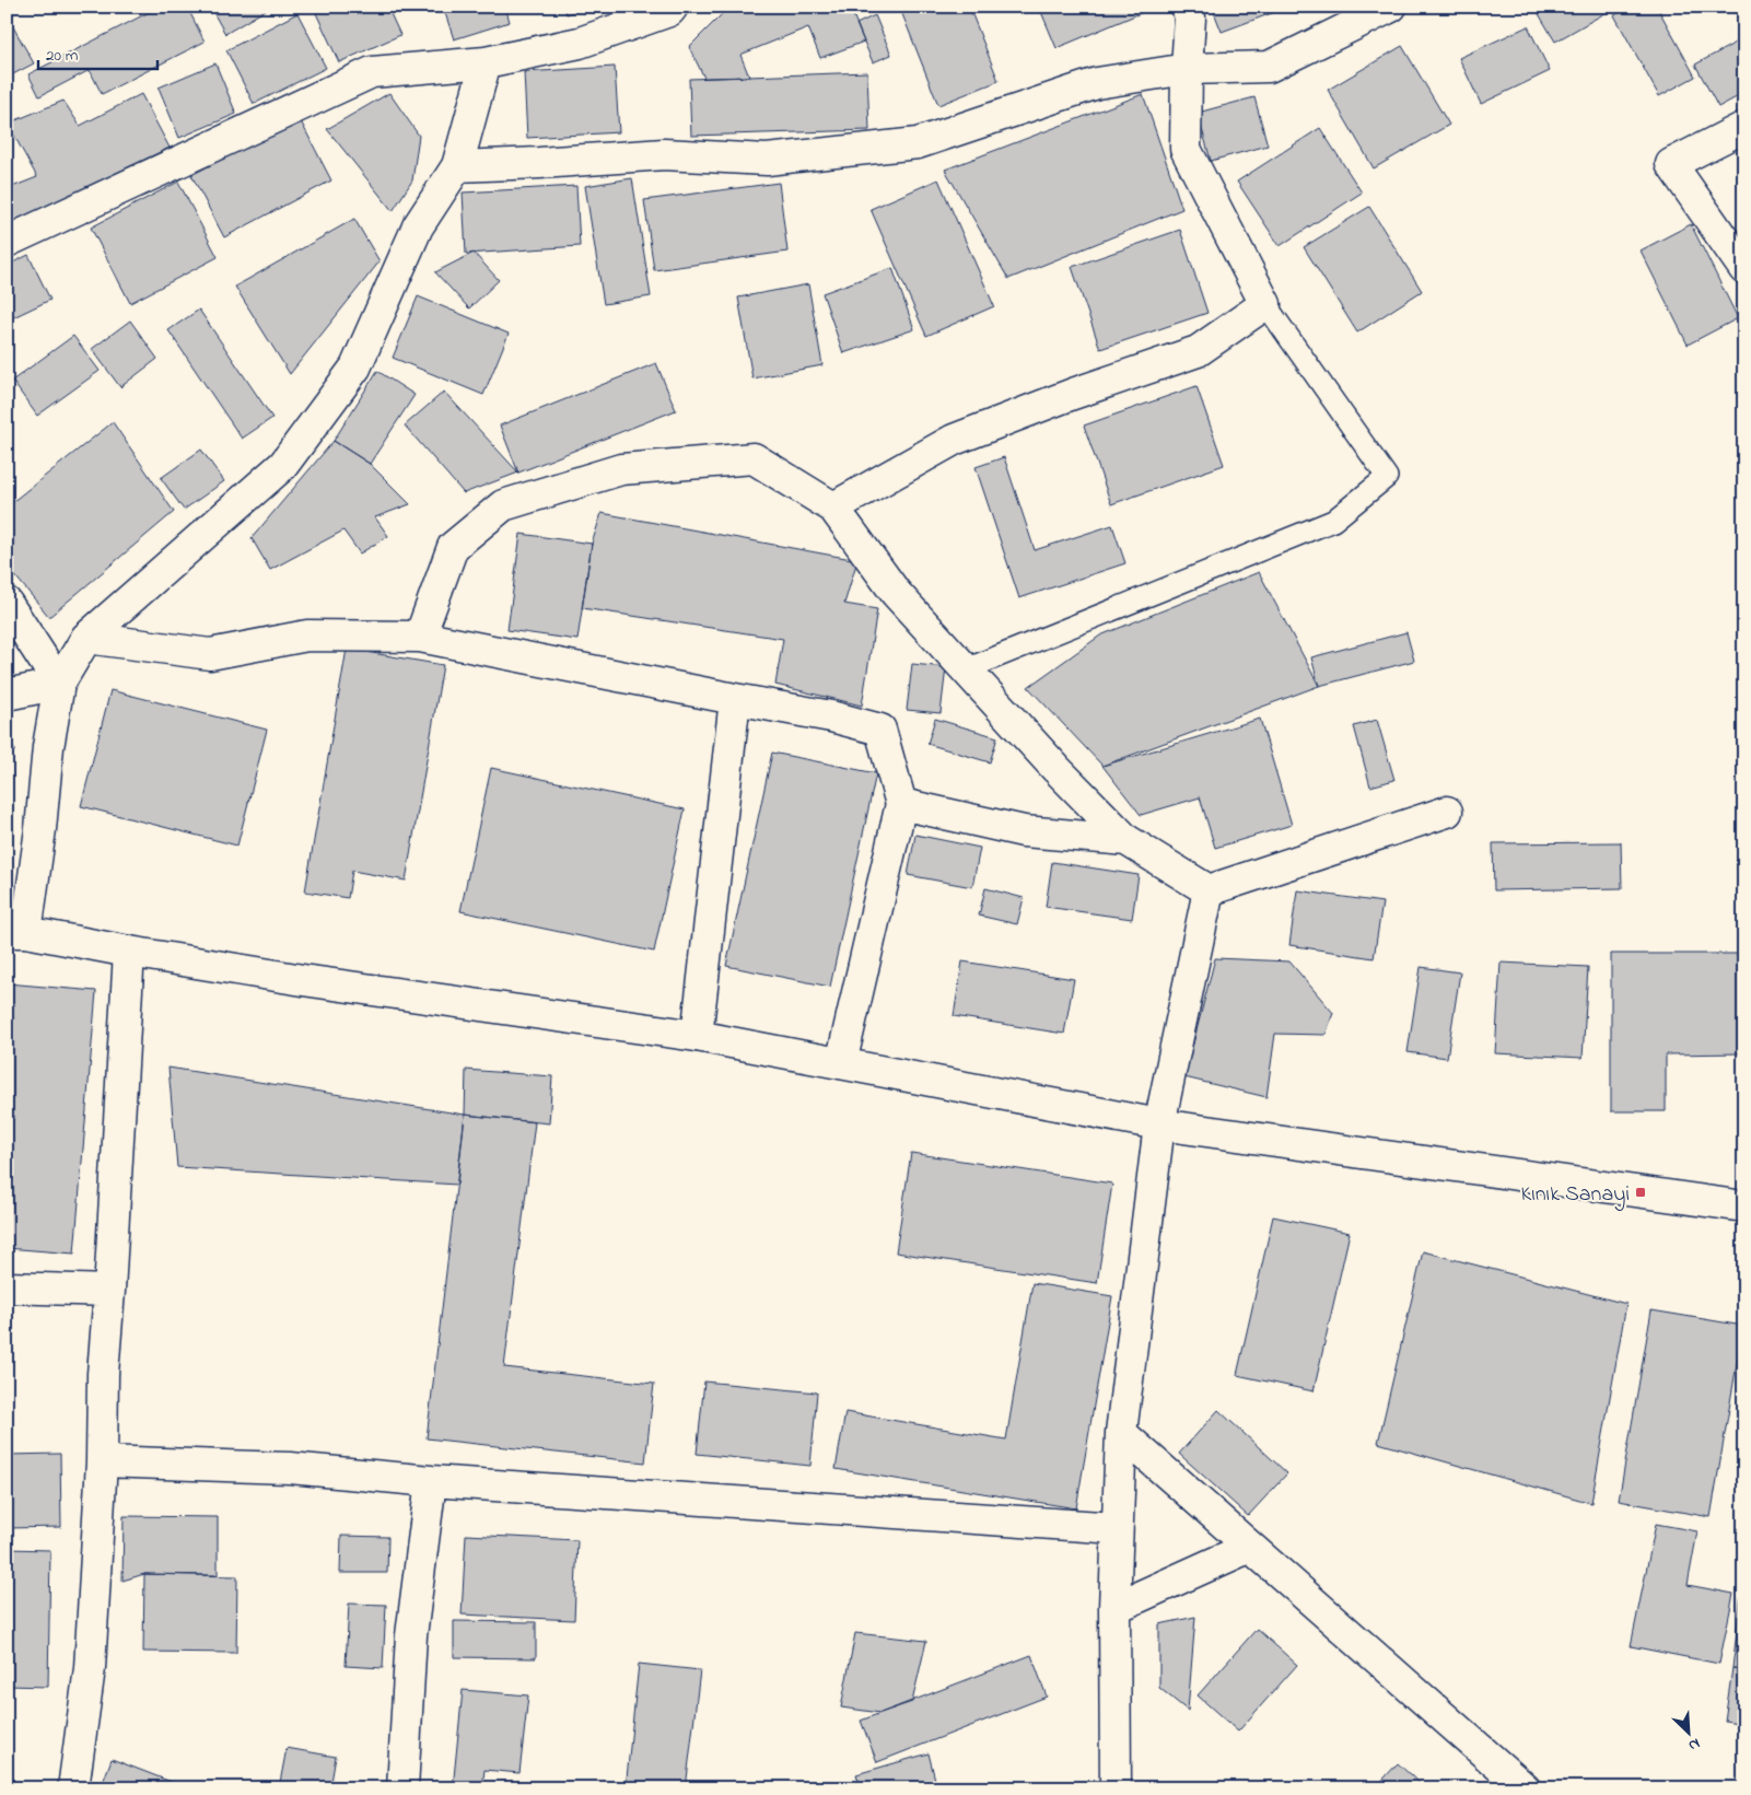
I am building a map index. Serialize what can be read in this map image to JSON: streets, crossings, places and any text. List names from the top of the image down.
{
  "places": {
    "transit": ["Kınık Sanayi"]
  },
  "scale_bar": "20 m",
  "north": "bottom right"
}
